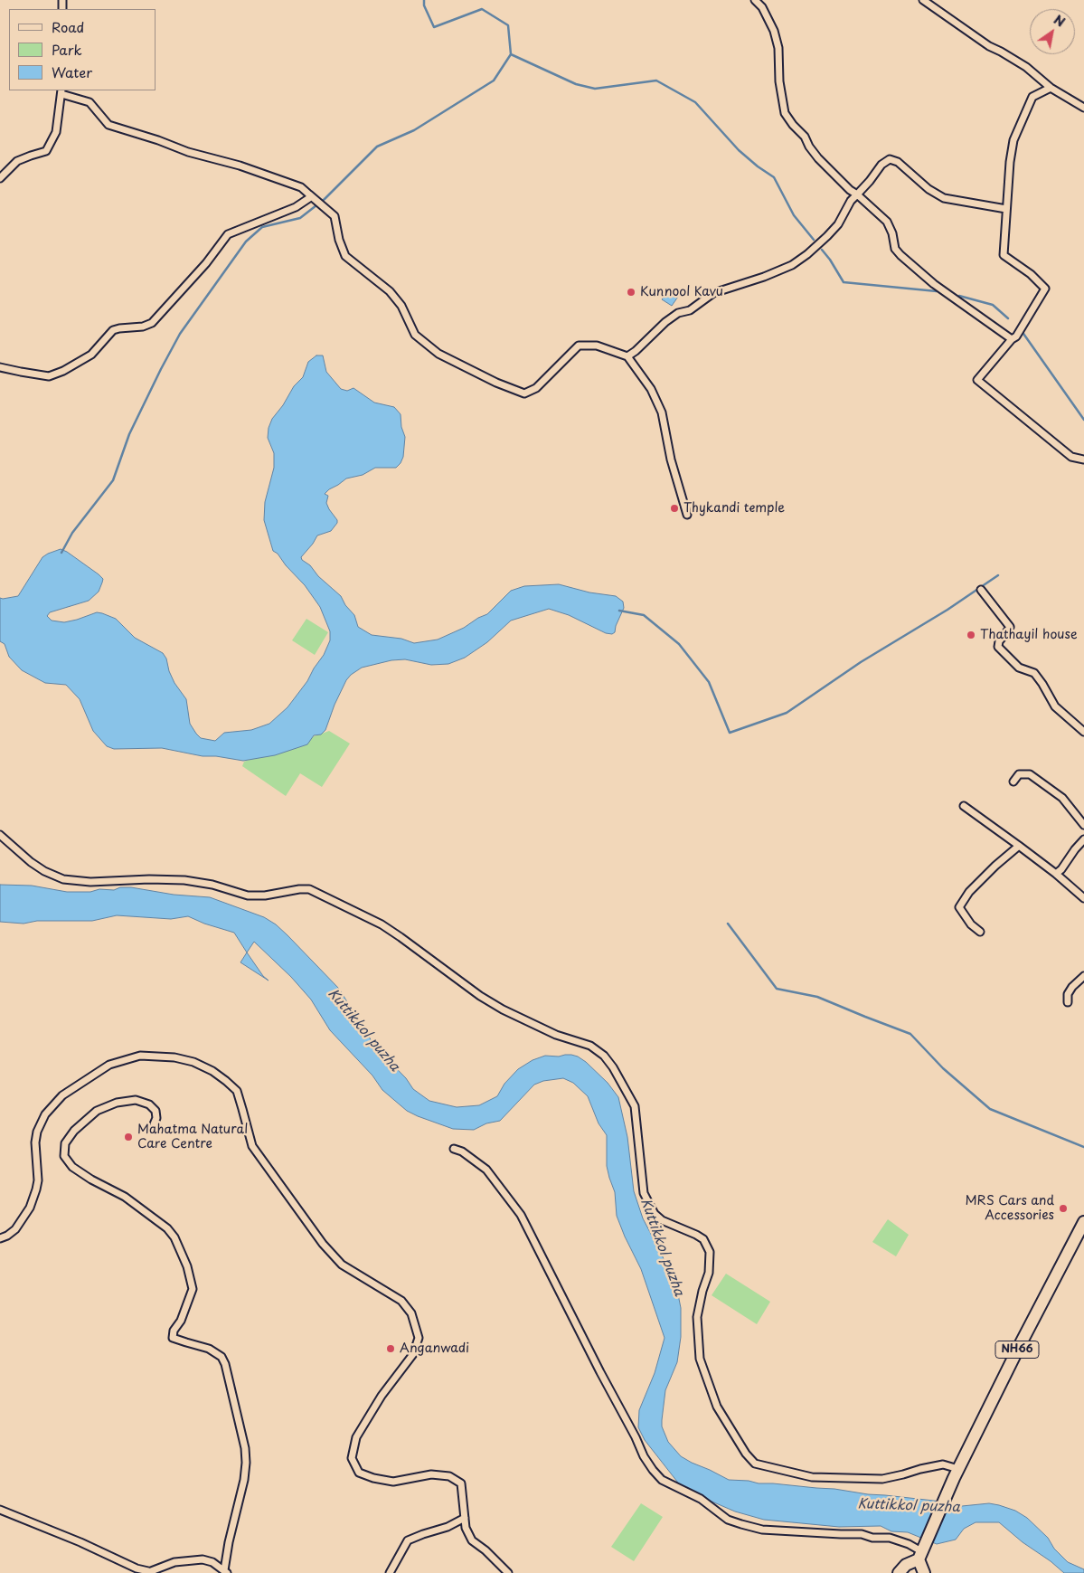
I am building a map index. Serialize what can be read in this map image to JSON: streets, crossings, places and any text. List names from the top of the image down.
{
  "streets": {
    "highway": ["NH66"]
  },
  "water": ["Kuttikkol puzha"],
  "places": [
    "Kunnool Kavu",
    "Thykandi temple",
    "Thathayil house",
    "Mahatma Natural Care Centre",
    "MRS Cars and Accessories",
    "Anganwadi"
  ],
  "legend": ["Road", "Park", "Water"],
  "north": "top right"
}
